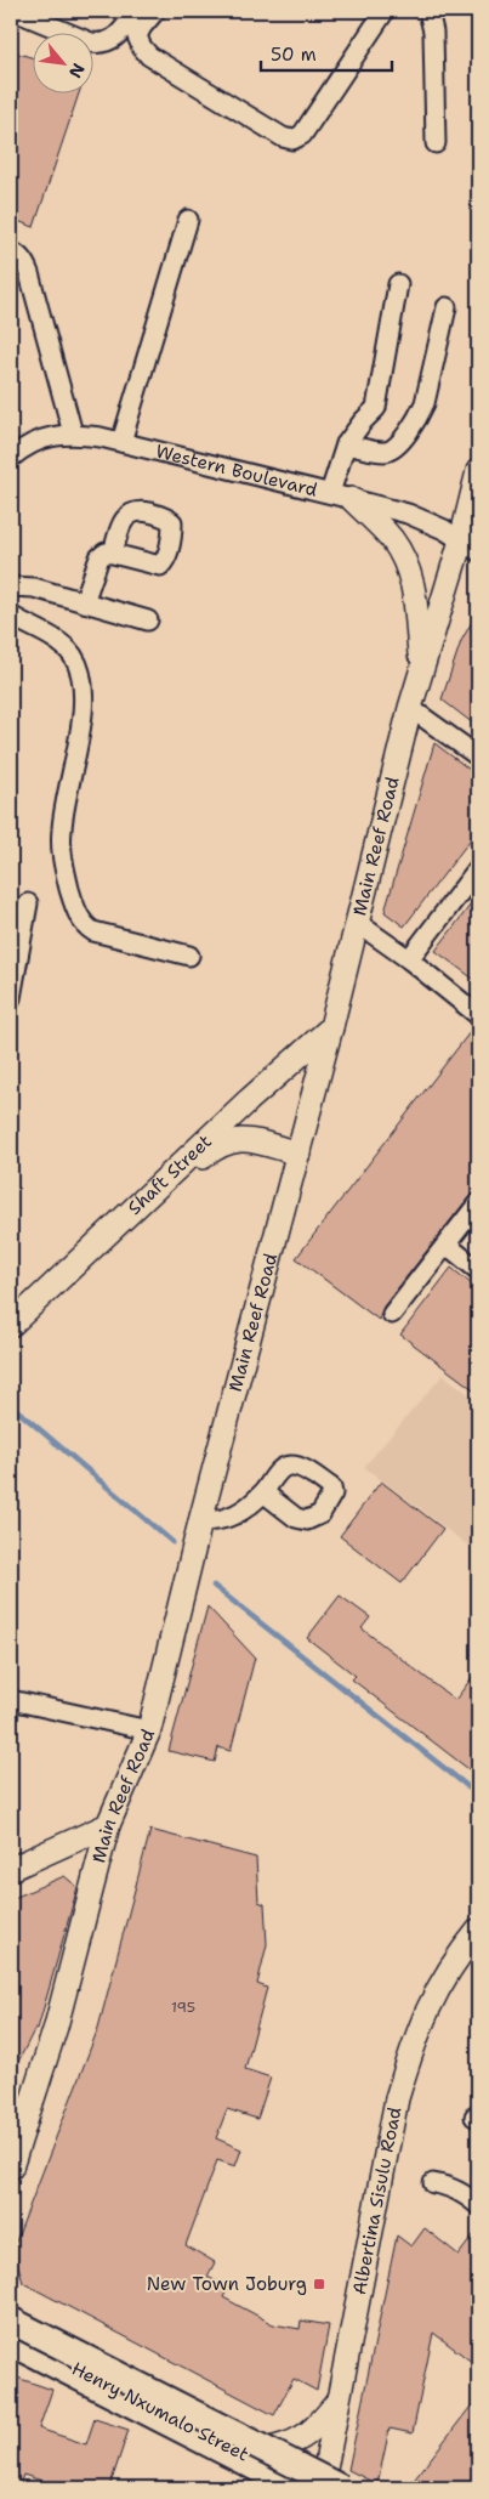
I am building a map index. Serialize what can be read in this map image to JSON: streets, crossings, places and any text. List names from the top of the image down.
{
  "streets": {
    "main road": ["Main Reef Road", "Shaft Street", "Albertina Sisulu Road"],
    "street": ["Western Boulevard", "Henry Nxumalo Street"]
  },
  "crossings": [
    ["Western Boulevard", "Main Reef Road"],
    ["Main Reef Road", "Shaft Street"]
  ],
  "places": {
    "transit": ["New Town Joburg"]
  },
  "house_numbers": ["195"],
  "scale_bar": "50 m",
  "north": "bottom right"
}
